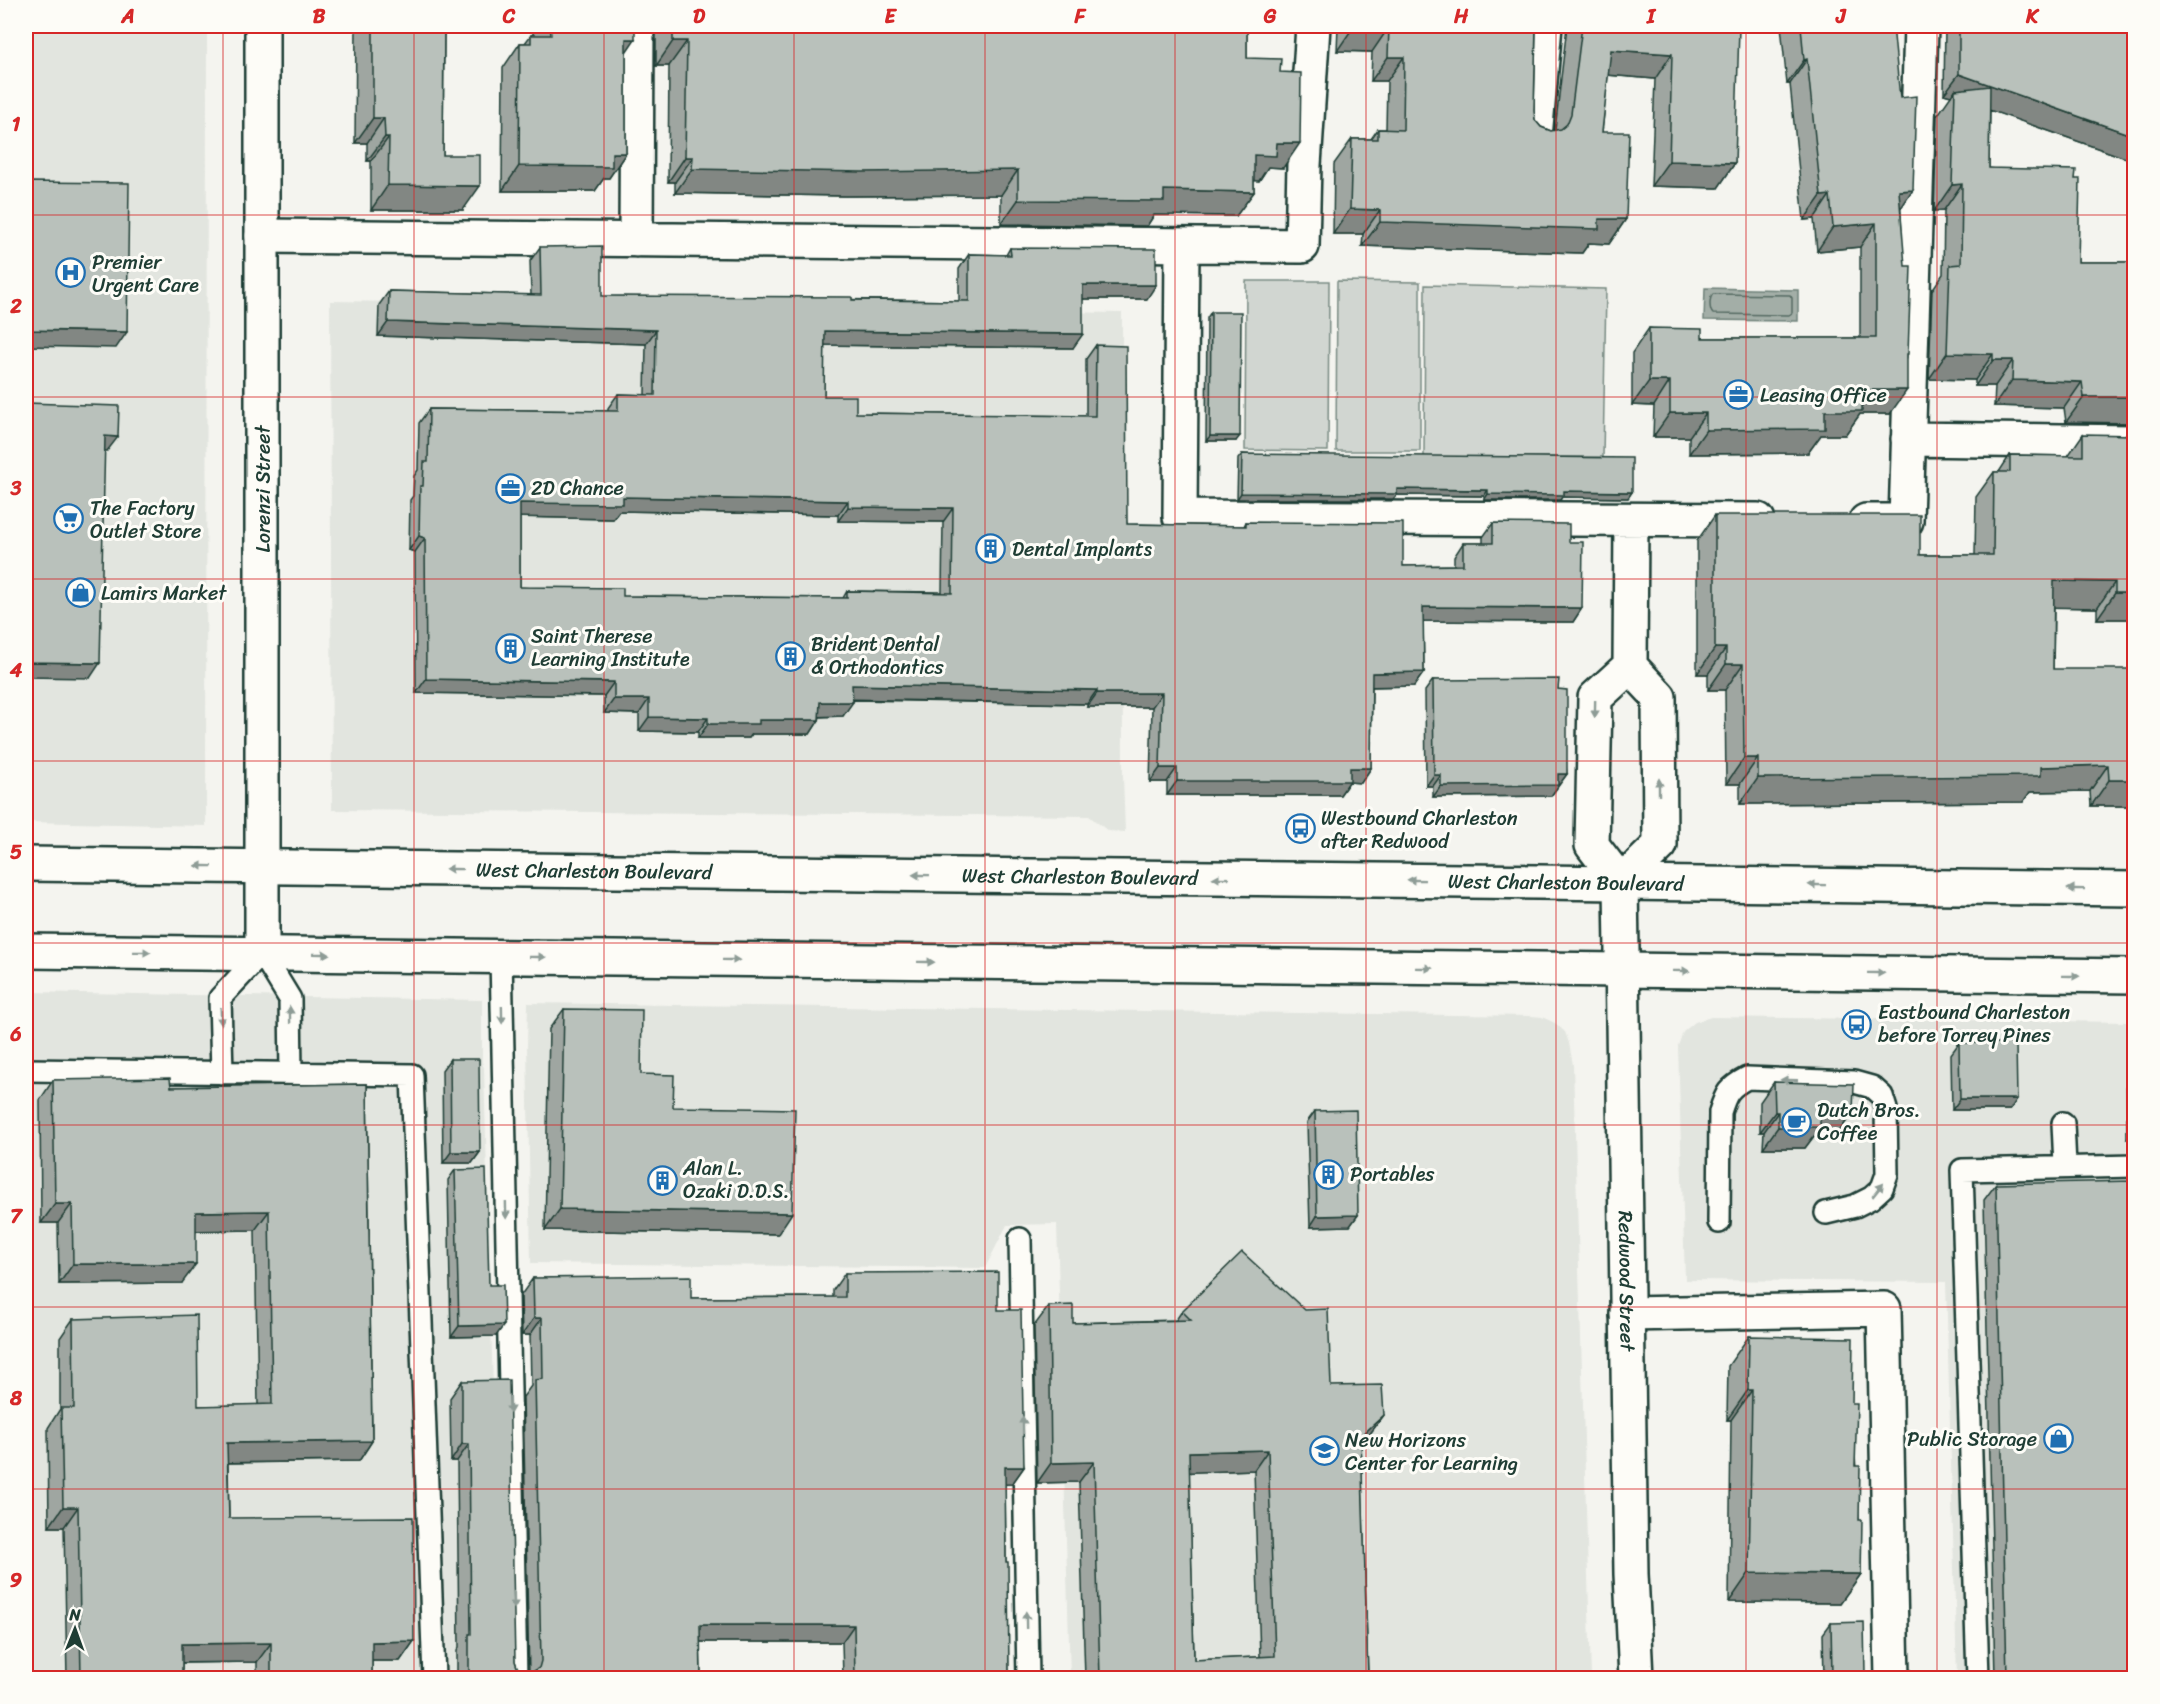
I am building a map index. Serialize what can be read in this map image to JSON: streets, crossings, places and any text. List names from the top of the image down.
{
  "streets": {
    "street": ["Lorenzi Street", "West Charleston Boulevard", "Redwood Street"]
  },
  "crossings": [
    ["Lorenzi Street", "West Charleston Boulevard"],
    ["West Charleston Boulevard", "Redwood Street"]
  ],
  "places": {
    "hospital": ["Premier Urgent Care"],
    "office": ["Leasing Office", "2D Chance"],
    "supermarket": ["The Factory Outlet Store"],
    "building": [
      "Dental Implants",
      "Saint Therese Learning Institute",
      "Brident Dental & Orthodontics",
      "Portables",
      "Alan L. Ozaki D.D.S."
    ],
    "shop": ["Lamirs Market", "Public Storage"],
    "bus stop": ["Westbound Charleston after Redwood", "Eastbound Charleston before Torrey Pines"],
    "cafe": ["Dutch Bros. Coffee"],
    "school or university": ["New Horizons Center for Learning"]
  },
  "north": "top",
  "grid": {
    "columns": [
      "A",
      "B",
      "C",
      "D",
      "E",
      "F",
      "G",
      "H",
      "I",
      "J",
      "K"
    ],
    "rows": [
      "1",
      "2",
      "3",
      "4",
      "5",
      "6",
      "7",
      "8",
      "9"
    ]
  }
}
